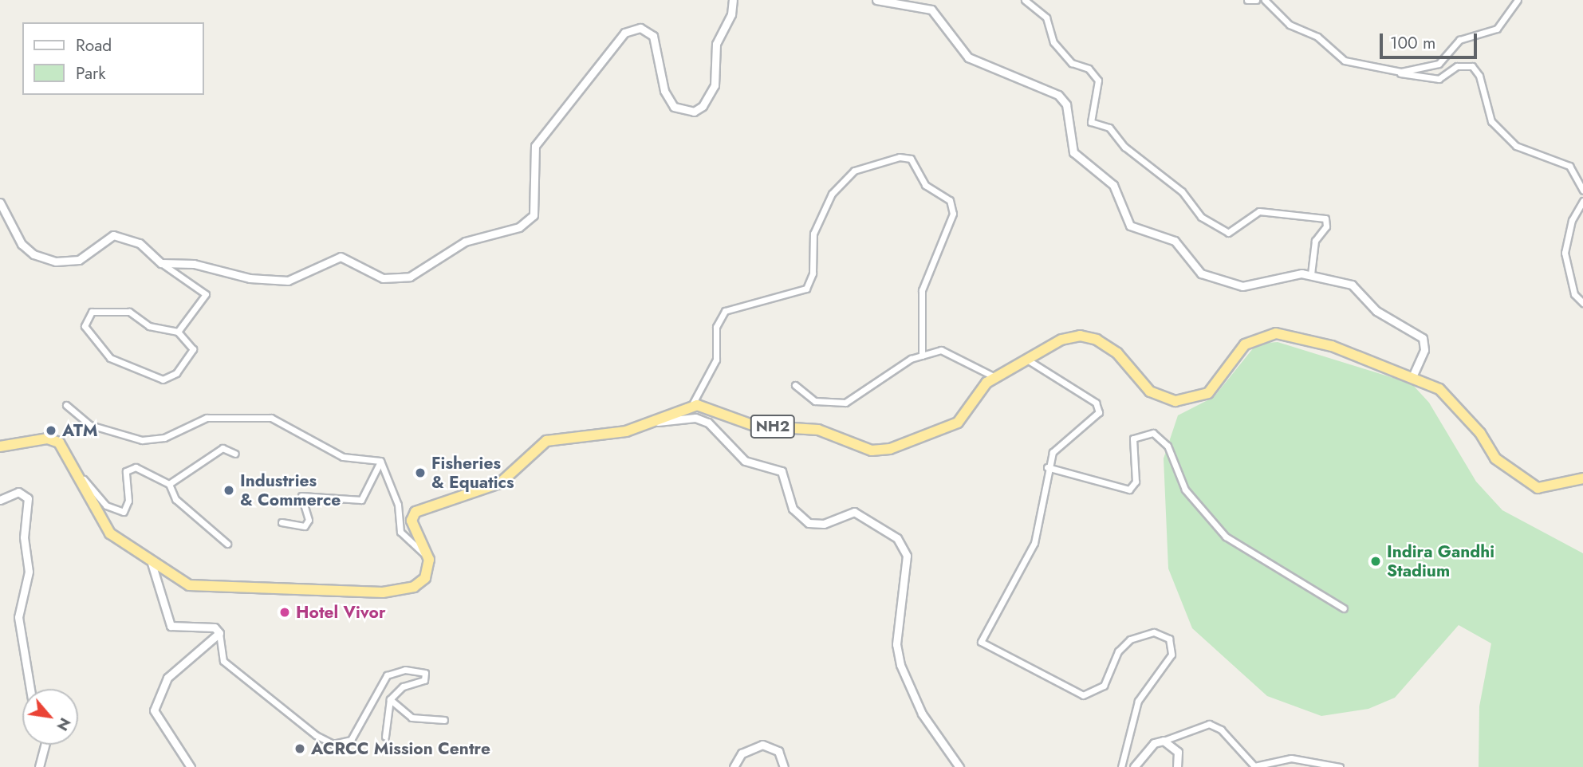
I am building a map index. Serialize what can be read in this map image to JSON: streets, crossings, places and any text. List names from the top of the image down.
{
  "streets": {
    "highway": ["NH2"]
  },
  "places": [
    "ATM",
    "Fisheries & Equatics",
    "Industries & Commerce",
    "Indira Gandhi Stadium",
    "Hotel Vivor",
    "ACRCC Mission Centre"
  ],
  "legend": ["Road", "Park"],
  "scale_bar": "100 m",
  "north": "bottom right"
}
